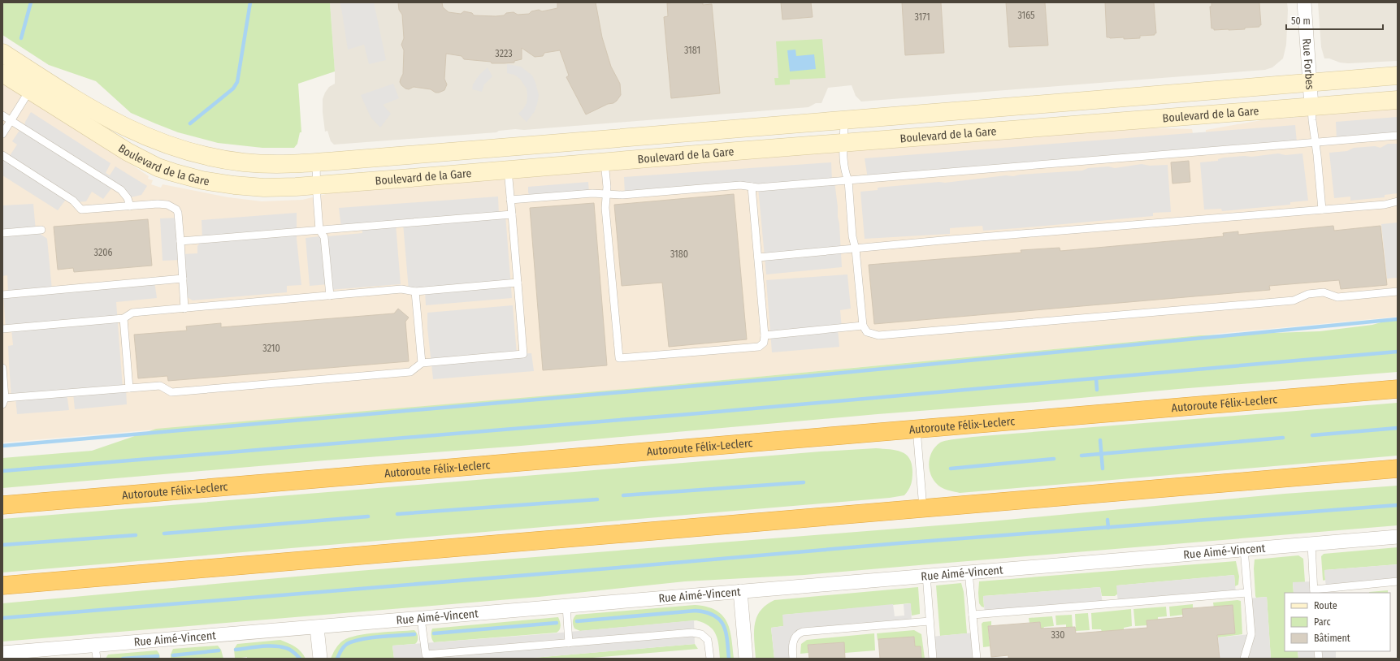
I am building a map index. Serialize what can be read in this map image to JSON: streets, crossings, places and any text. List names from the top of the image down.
{
  "streets": {
    "highway": ["Autoroute Félix-Leclerc"],
    "main road": ["Boulevard de la Gare"],
    "street": ["Rue Forbes", "Rue Aimé-Vincent"]
  },
  "crossings": [
    ["Rue Forbes", "Boulevard de la Gare"]
  ],
  "house_numbers": [
    "3165",
    "3171",
    "3181",
    "3223",
    "3206",
    "3180",
    "3210",
    "330"
  ],
  "legend": ["Route", "Parc", "Bâtiment"],
  "scale_bar": "50 m"
}
